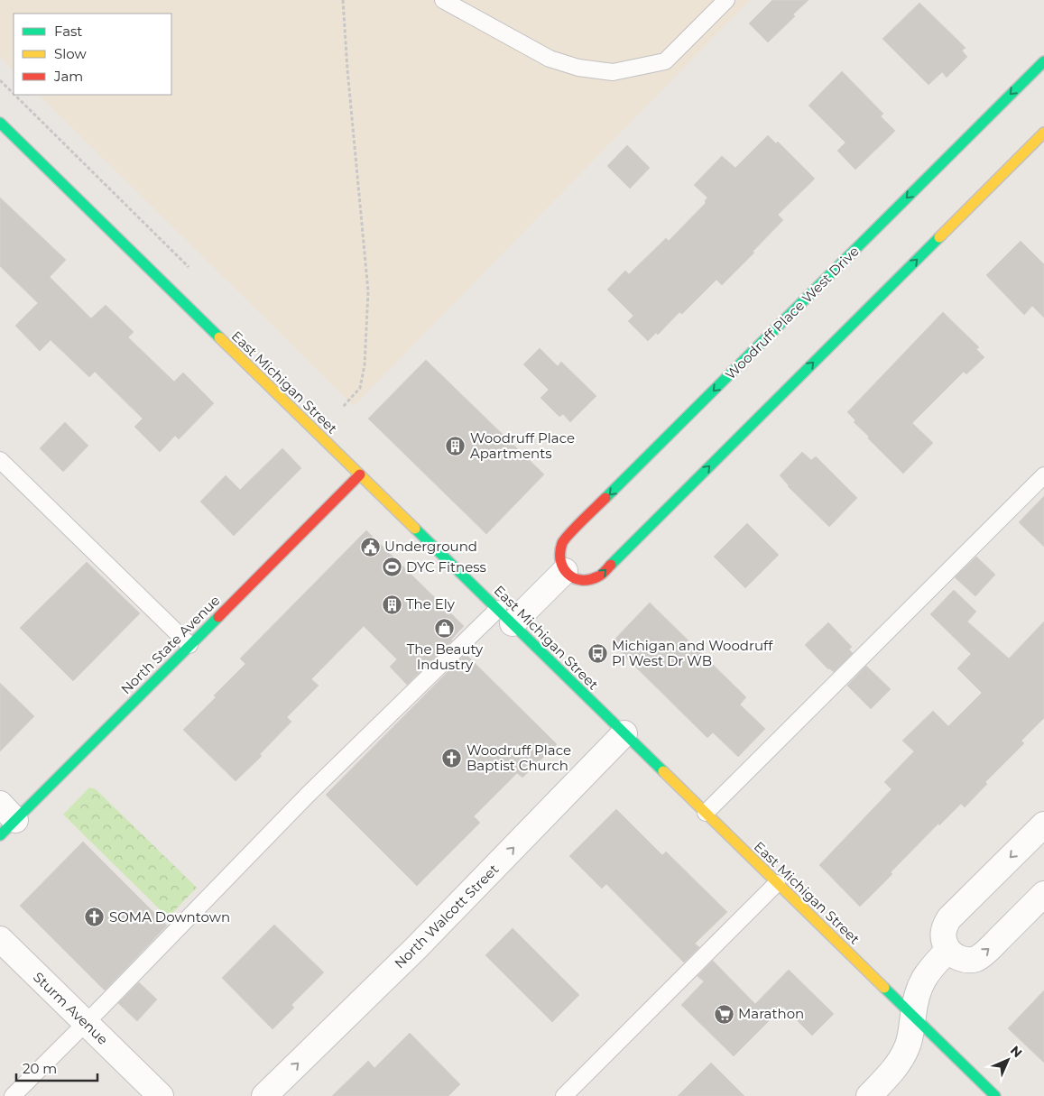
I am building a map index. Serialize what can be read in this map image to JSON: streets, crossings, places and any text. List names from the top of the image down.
{
  "streets": {
    "street": [
      "Woodruff Place West Drive",
      "East Michigan Street",
      "North State Avenue",
      "North Walcott Street",
      "Sturm Avenue"
    ]
  },
  "crossings": [
    ["East Michigan Street", "North State Avenue"],
    ["East Michigan Street", "North Walcott Street"]
  ],
  "one_way": ["North Walcott Street"],
  "places": {
    "building": ["Woodruff Place Apartments", "The Ely"],
    "public building": ["Underground"],
    "sports": ["DYC Fitness"],
    "shop": ["The Beauty Industry"],
    "bus stop": ["Michigan and Woodruff Pl West Dr WB"],
    "church": ["Woodruff Place Baptist Church", "SOMA Downtown"],
    "supermarket": ["Marathon"]
  },
  "legend": ["Fast", "Slow", "Jam"],
  "scale_bar": "20 m",
  "north": "top right"
}
